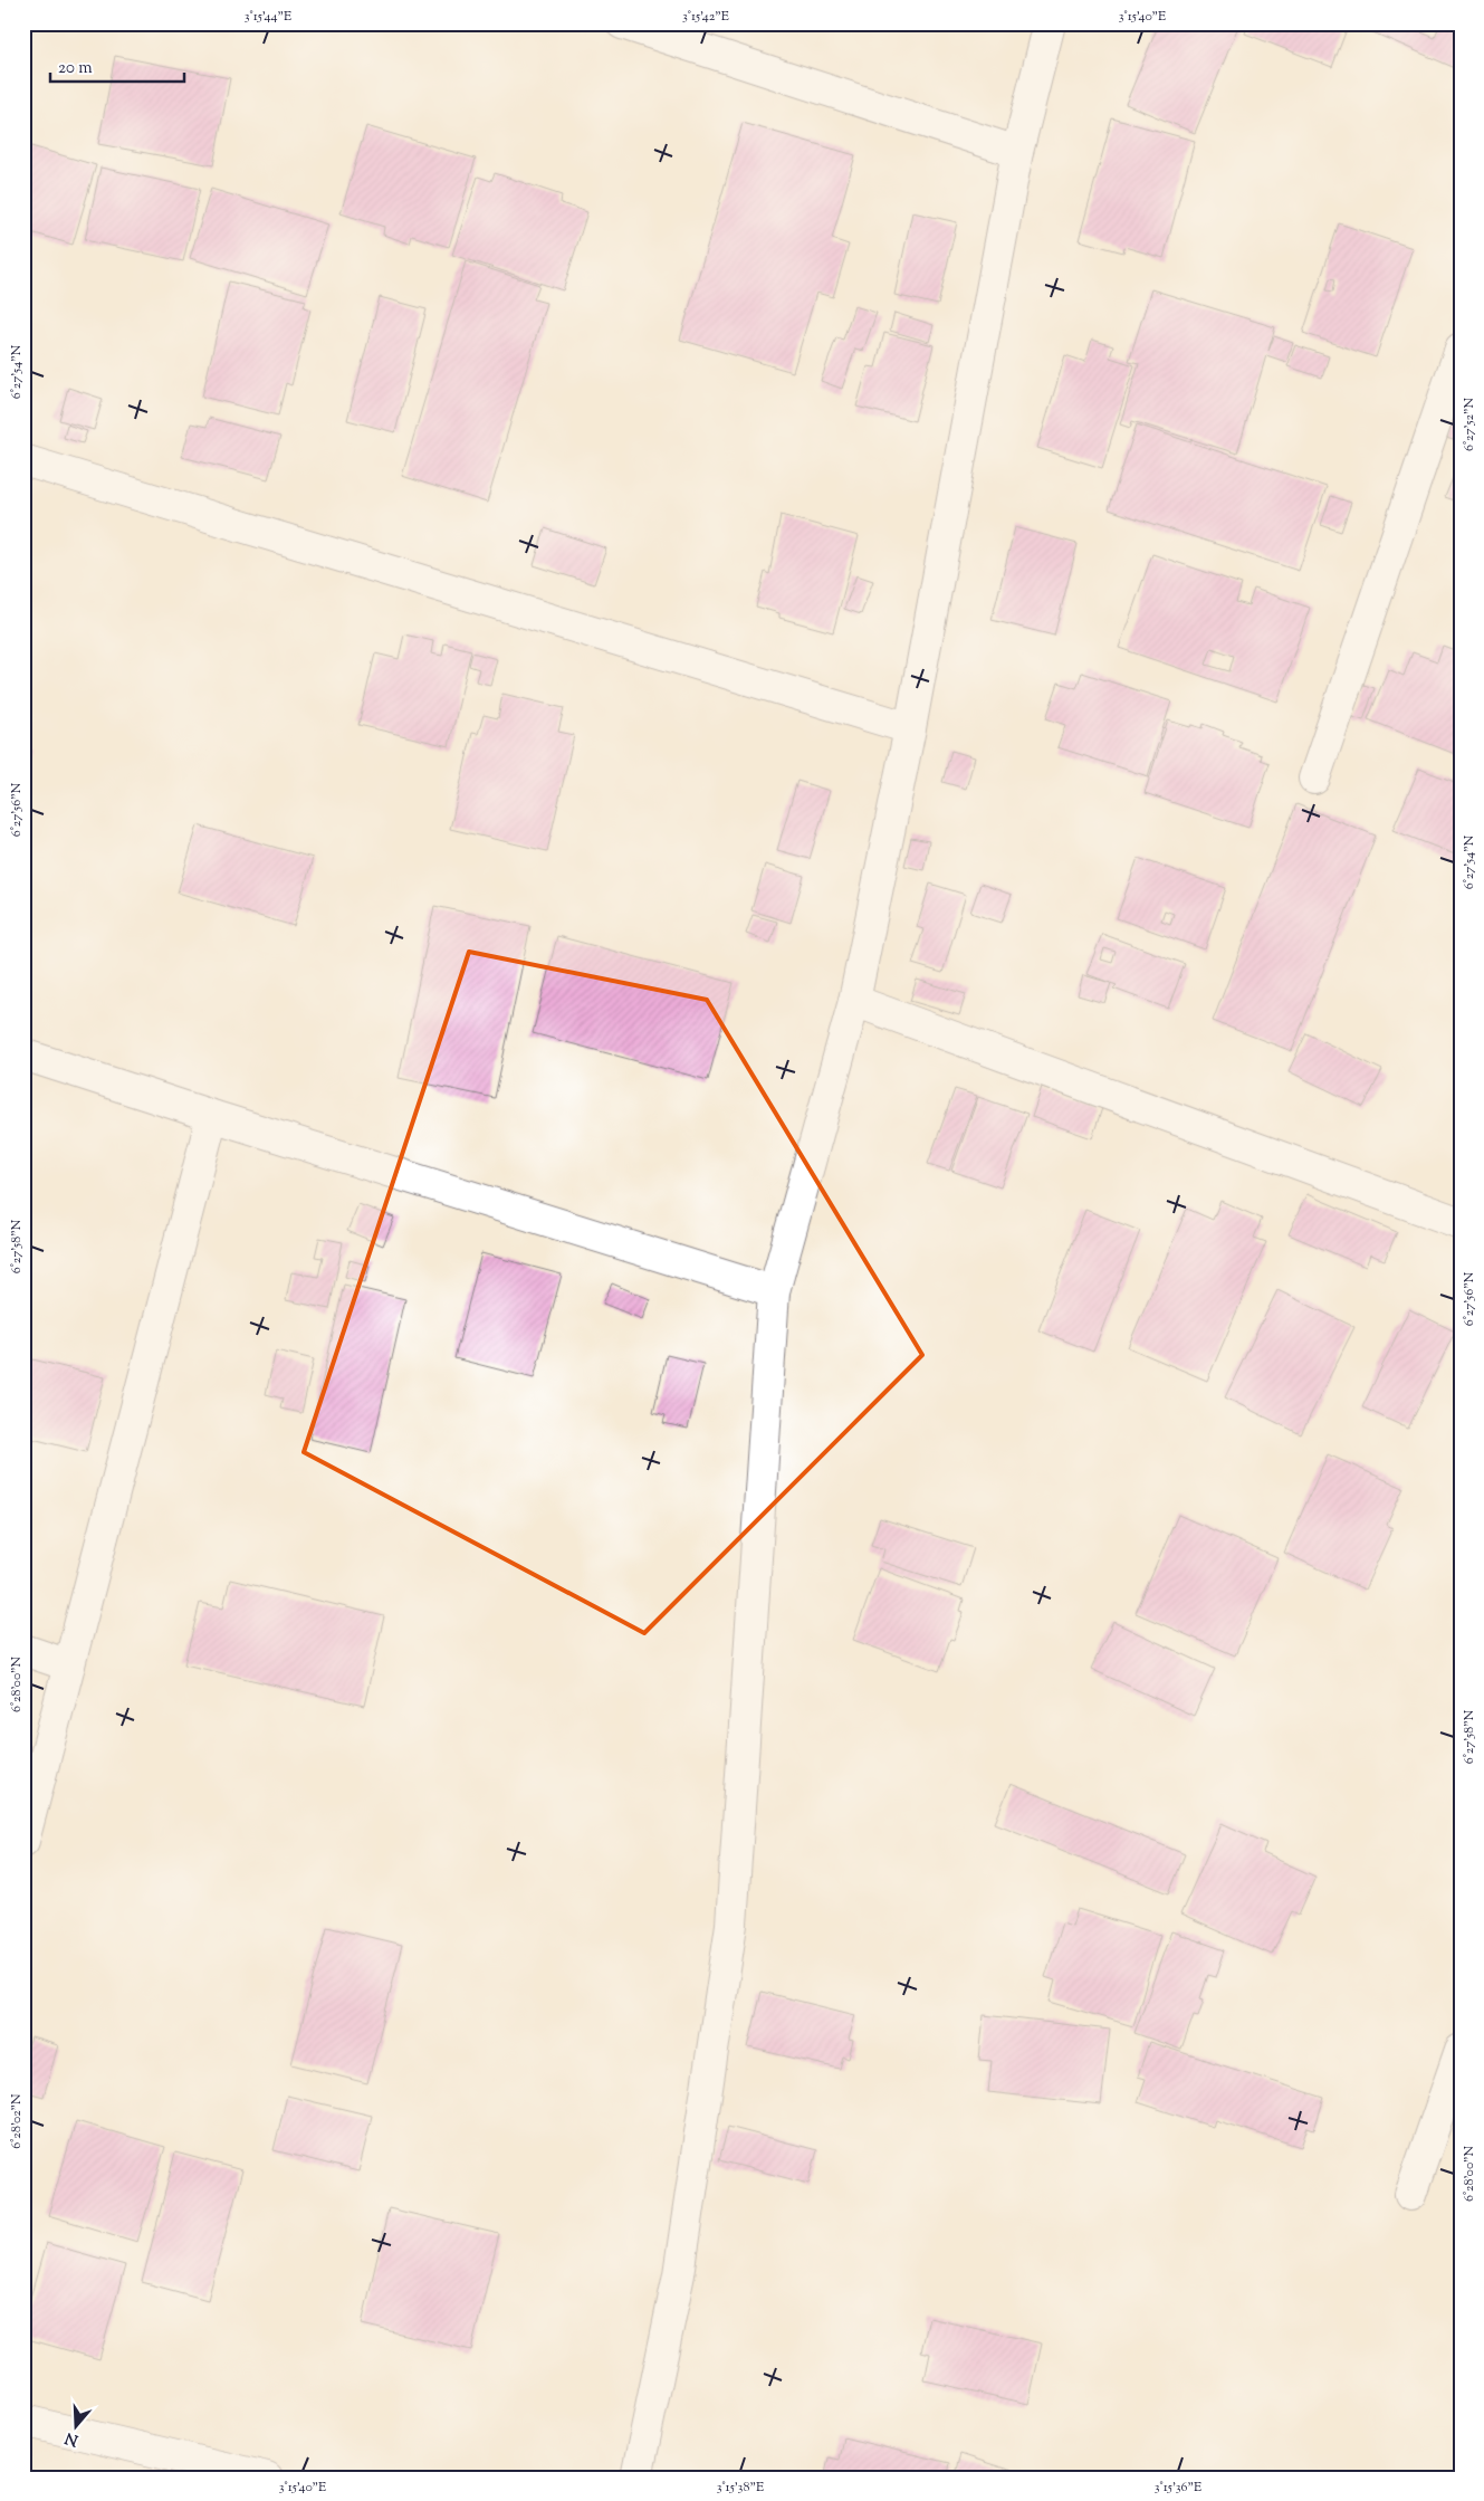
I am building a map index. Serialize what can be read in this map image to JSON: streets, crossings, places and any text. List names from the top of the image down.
{
  "scale_bar": "20 m",
  "north": "bottom",
  "coordinates": [
    "3°15'44\"E",
    "3°15'42\"E",
    "3°15'40\"E",
    "6°27'54\"N",
    "6°27'52\"N",
    "6°27'56\"N",
    "6°27'58\"N",
    "6°28'00\"N",
    "6°28'02\"N",
    "3°15'38\"E",
    "3°15'36\"E"
  ]
}
